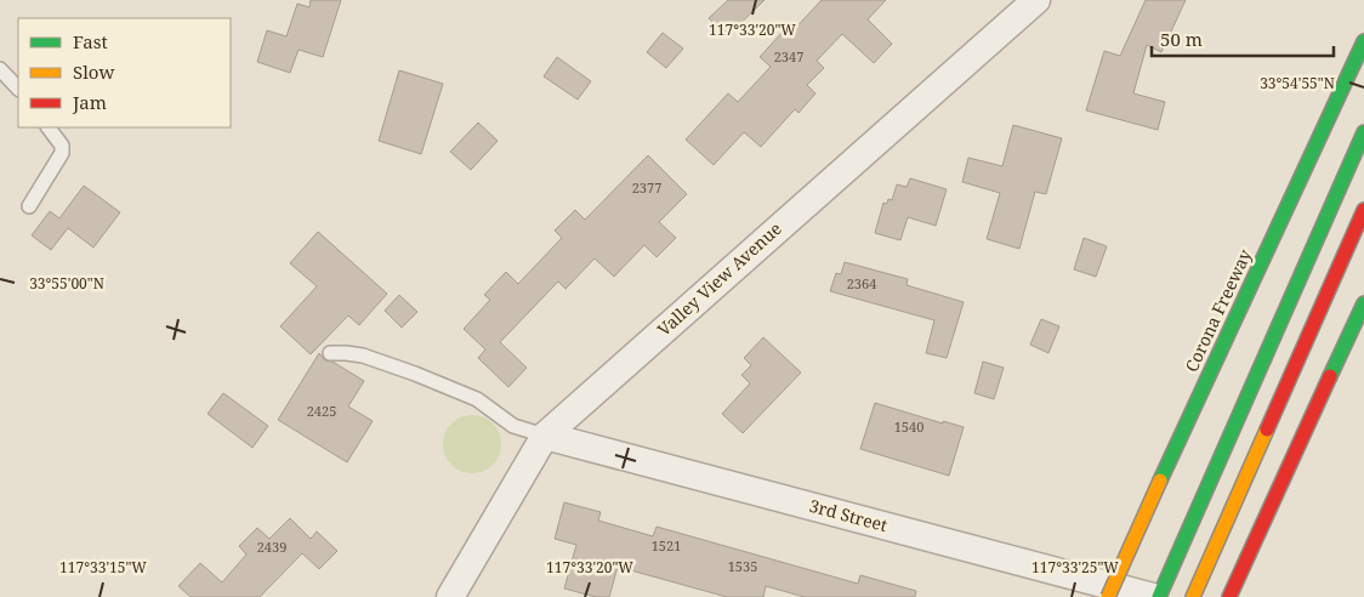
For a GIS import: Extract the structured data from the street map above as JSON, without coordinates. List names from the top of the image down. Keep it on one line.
{"streets":{"highway":["Corona Freeway"],"street":["Valley View Avenue","3rd Street"]},"crossings":[["Valley View Avenue","3rd Street"]],"house_numbers":["2347","2377","2364","2425","1540","1521","2439","1535"],"legend":["Fast","Slow","Jam"],"scale_bar":"50 m","coordinates":["117°33'20\"W","33°54'55\"N","33°55'00\"N","117°33'15\"W","117°33'25\"W"]}
